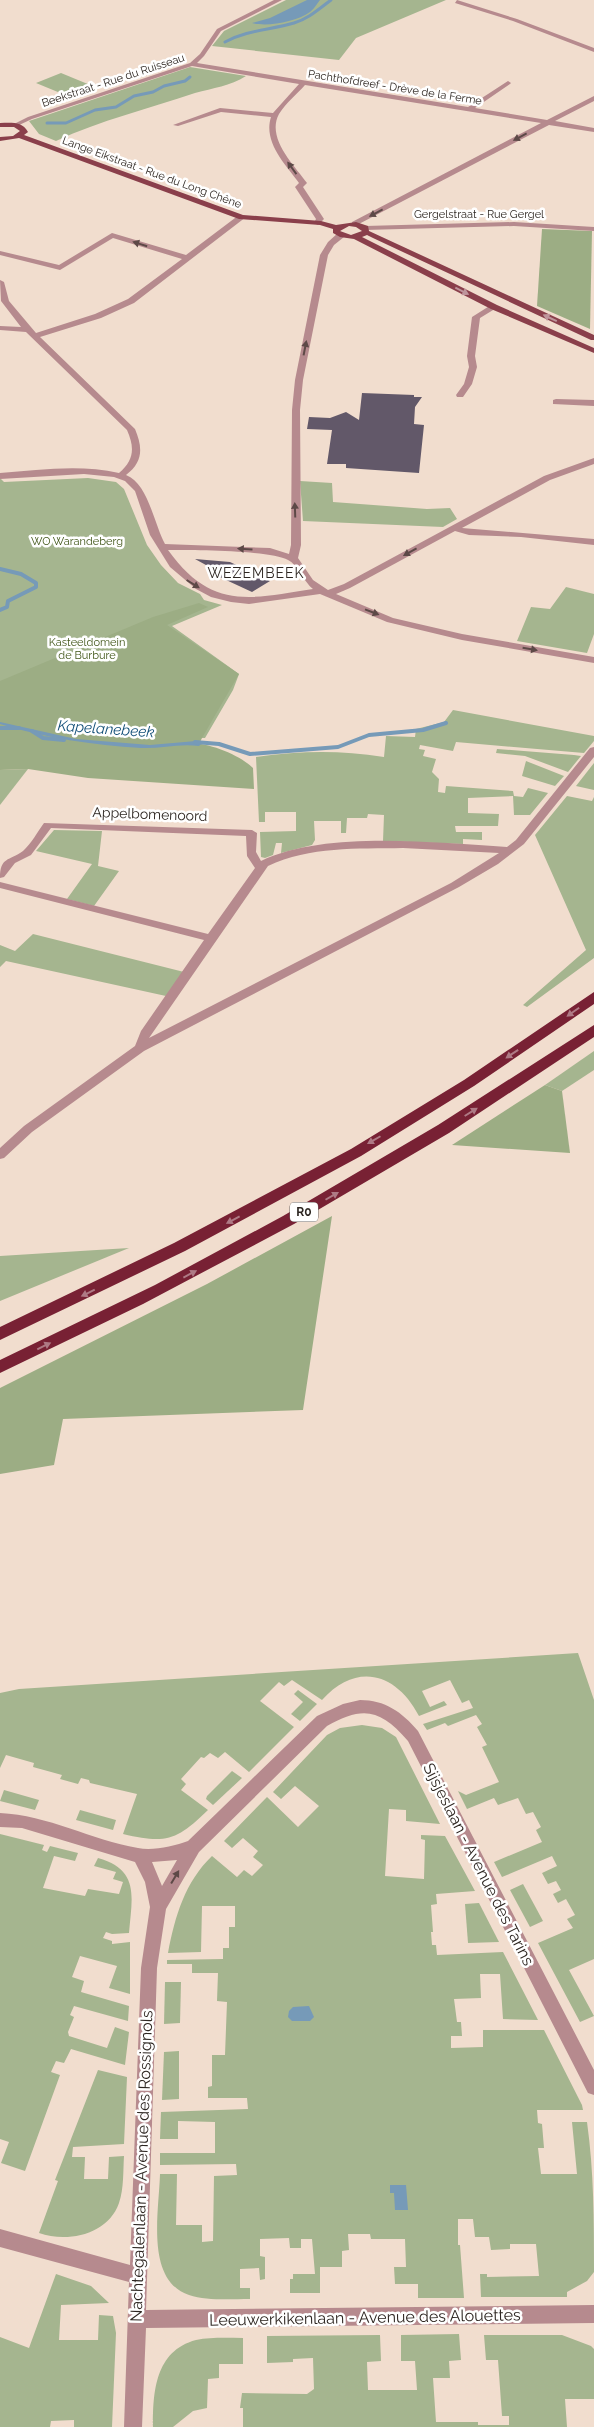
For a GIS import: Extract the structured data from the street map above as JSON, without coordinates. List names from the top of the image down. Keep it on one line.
{"streets":{"highway":["R0"],"main road":["Lange Eikstraat - Rue du Long Chêne"],"street":["Beekstraat - Rue du Ruisseau","Pachthofdreef - Drève de la Ferme","Gergelstraat - Rue Gergel","Appelbomenoord","Sijsjeslaan - Avenue des Tarins","Nachtegalenlaan - Avenue des Rossignols","Leeuwerkikenlaan - Avenue des Alouettes"]},"crossings":[["Beekstraat - Rue du Ruisseau","Pachthofdreef - Drève de la Ferme"],["Sijsjeslaan - Avenue des Tarins","Nachtegalenlaan - Avenue des Rossignols"],["Nachtegalenlaan - Avenue des Rossignols","Leeuwerkikenlaan - Avenue des Alouettes"]],"districts":["WEZEMBEEK"],"water":["Kapelanebeek"],"parks":["WO Warandeberg","Kasteeldomein de Burbure"]}
